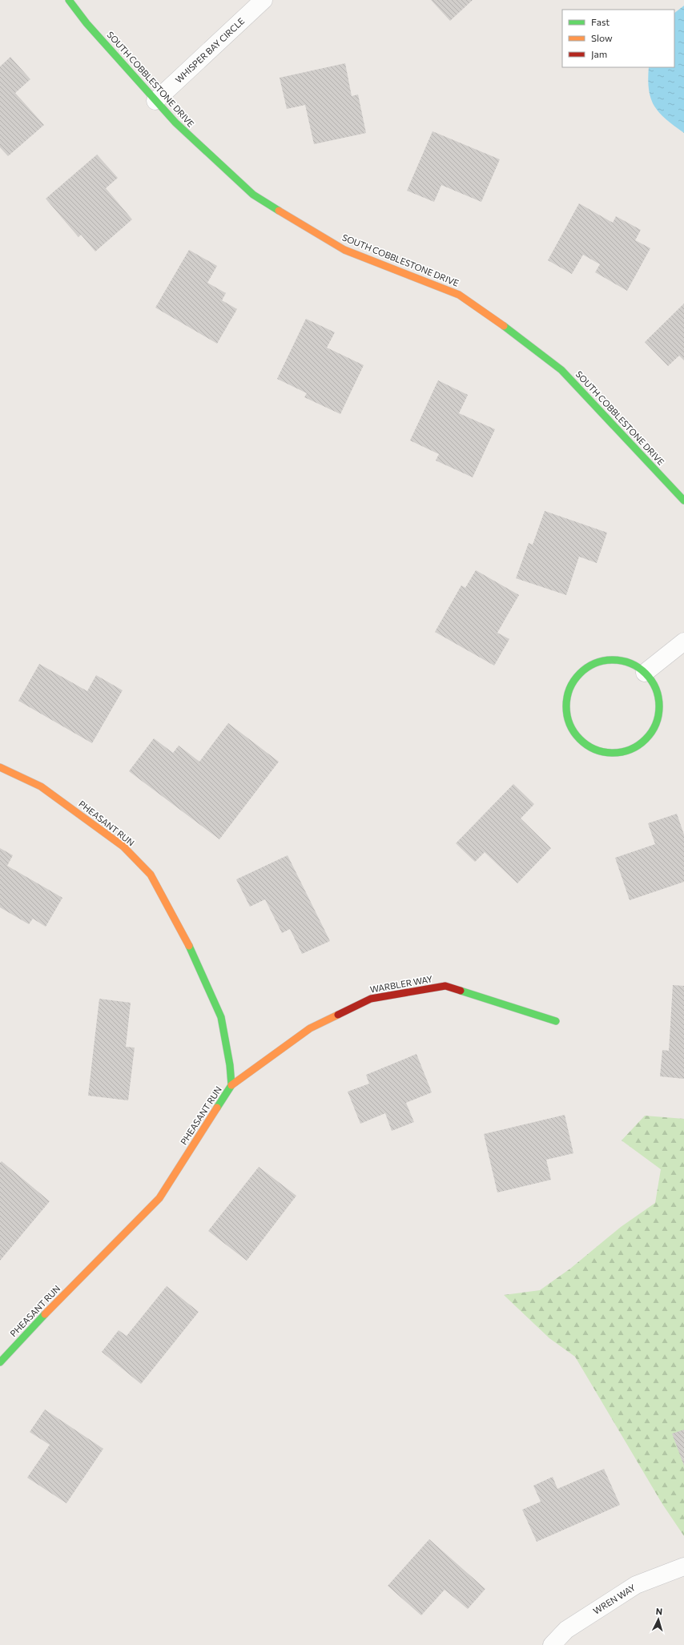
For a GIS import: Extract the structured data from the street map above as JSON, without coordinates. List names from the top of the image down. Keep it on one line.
{"streets":{"street":["WHISPER BAY CIRCLE","SOUTH COBBLESTONE DRIVE","PHEASANT RUN","WARBLER WAY","WREN WAY"]},"crossings":[["WHISPER BAY CIRCLE","SOUTH COBBLESTONE DRIVE"],["PHEASANT RUN","WARBLER WAY"]],"legend":["Fast","Slow","Jam"],"north":"top"}
